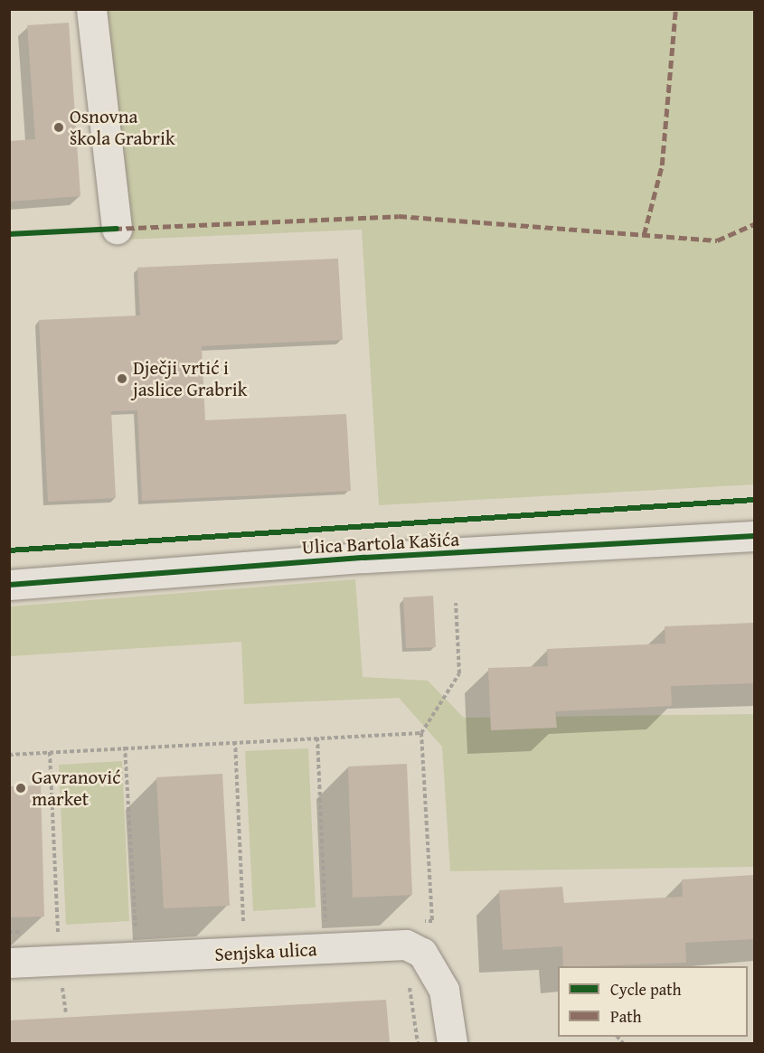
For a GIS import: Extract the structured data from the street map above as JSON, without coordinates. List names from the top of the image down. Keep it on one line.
{"streets":{"street":["Ulica Bartola Kašića","Senjska ulica"]},"places":["Osnovna škola Grabrik","Dječji vrtić i jaslice Grabrik","Gavranović market"],"legend":["Cycle path","Path"]}
